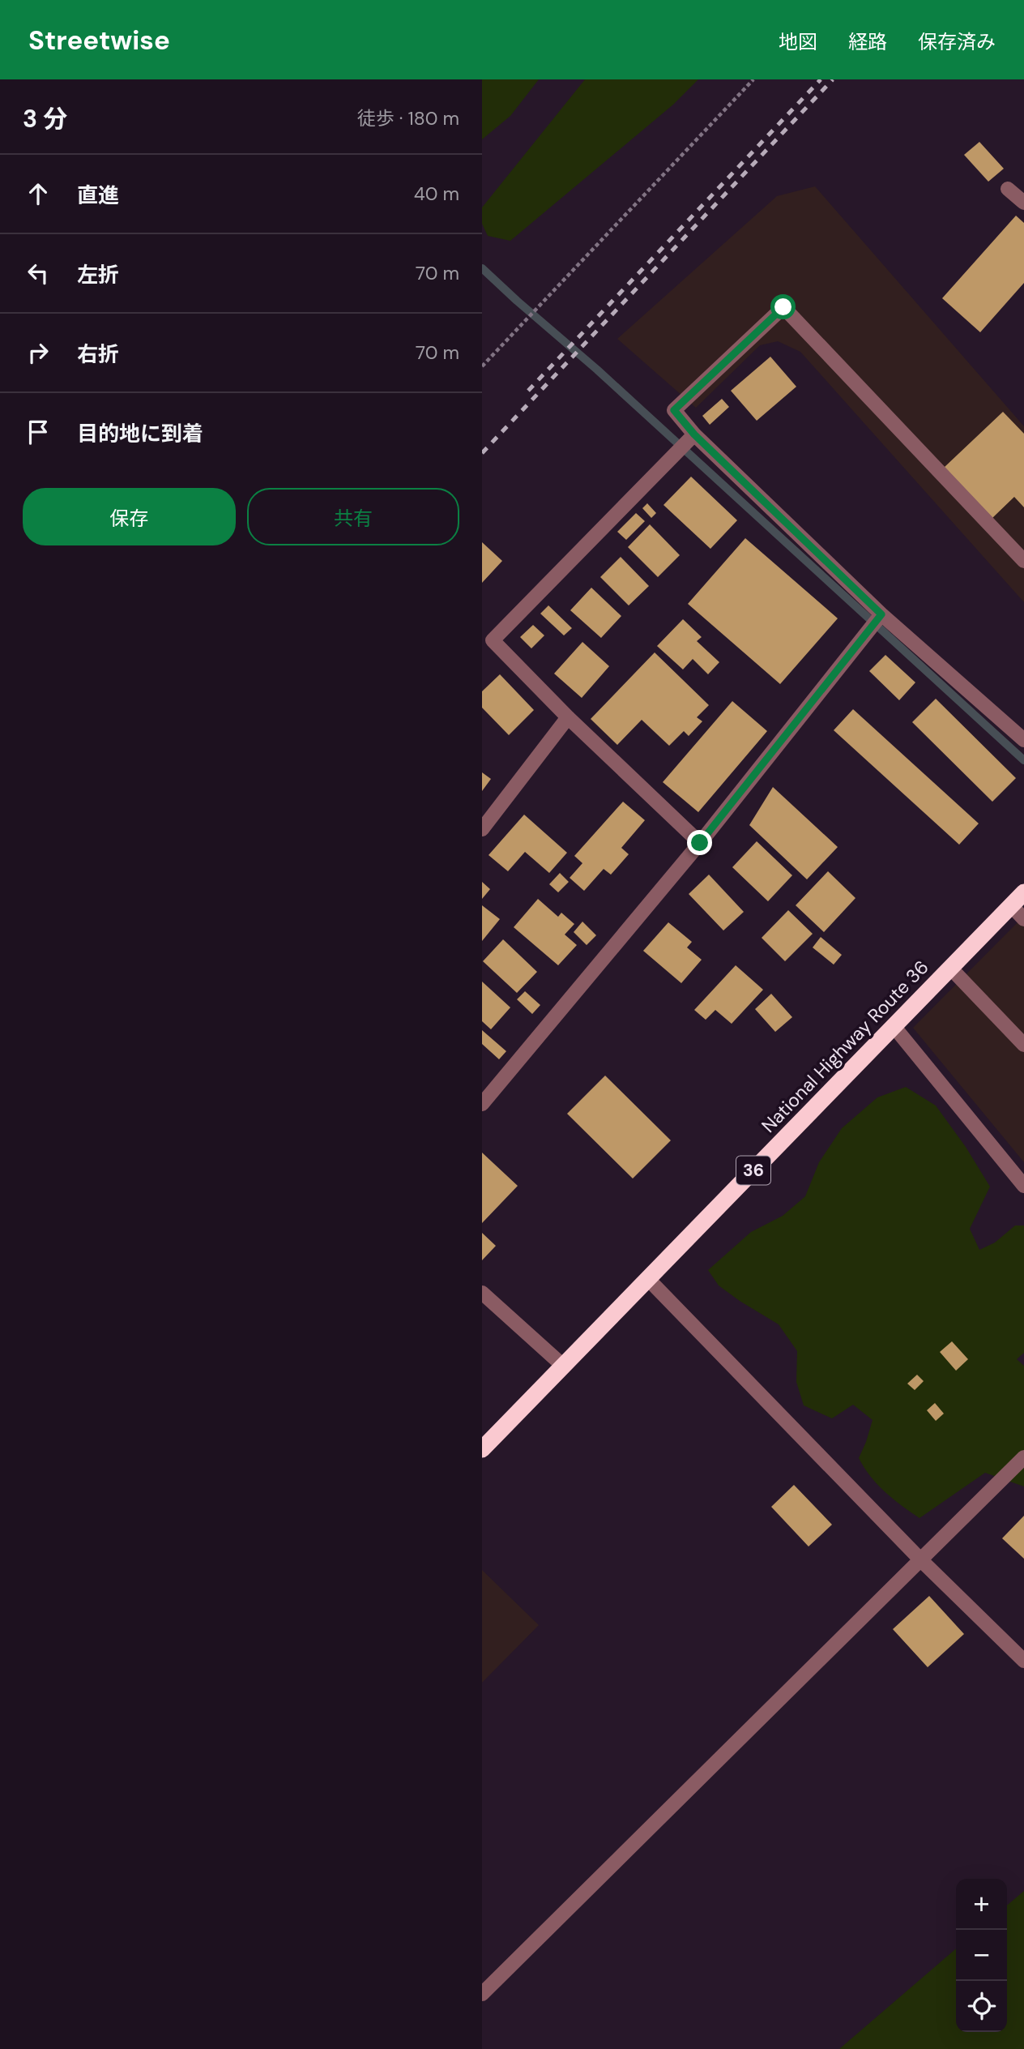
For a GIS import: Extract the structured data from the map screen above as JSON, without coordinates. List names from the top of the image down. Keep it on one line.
{"streets":{"highway":["National Highway Route 36","36"]},"page":{"header":"Streetwise","nav":["地図","経路","保存済み"],"heading":["3 分","徒歩 · 180 m"],"list":[["直進","40 m"],["左折","70 m"],["右折","70 m"],"目的地に到着"],"buttons":["保存","共有"],"map_buttons":["+","−"]}}
